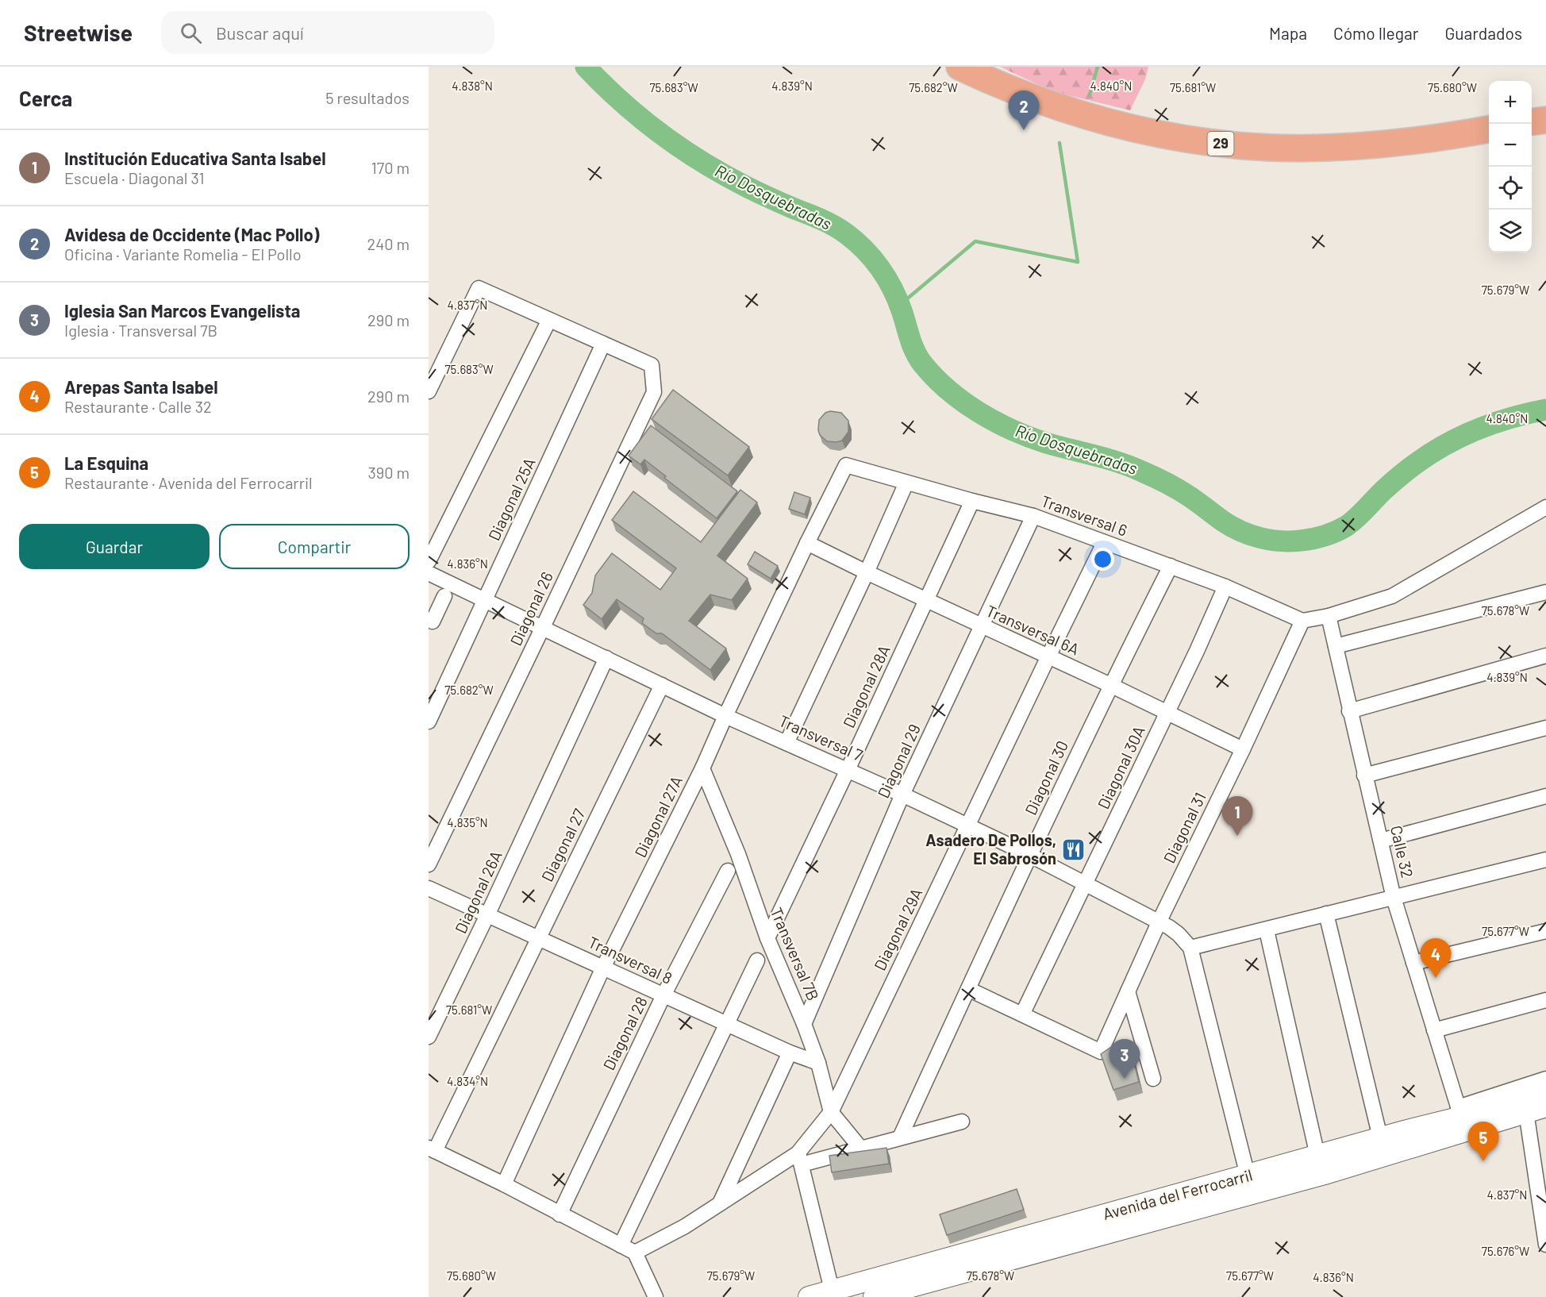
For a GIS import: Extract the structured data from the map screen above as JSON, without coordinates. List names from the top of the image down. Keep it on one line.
{"streets":{"highway":["29"],"main road":["Avenida del Ferrocarril"],"street":["Diagonal 25A","Transversal 6","Diagonal 26","Transversal 6A","Diagonal 28A","Transversal 7","Diagonal 29","Diagonal 30A","Diagonal 30","Diagonal 27A","Diagonal 31","Diagonal 27","Calle 32","Diagonal 26A","Diagonal 29A","Transversal 7B","Transversal 8","Diagonal 28"]},"crossings":[["Diagonal 25A","Diagonal 26"],["Diagonal 25A","Transversal 7"],["Transversal 6","Diagonal 28A"],["Transversal 6","Diagonal 29"],["Transversal 6","Diagonal 30A"],["Transversal 6","Diagonal 30"],["Transversal 6","Diagonal 27A"],["Transversal 6","Diagonal 31"],["Transversal 6","Diagonal 29A"],["Diagonal 26","Transversal 7"],["Transversal 6A","Diagonal 28A"],["Transversal 6A","Diagonal 29"],["Transversal 6A","Diagonal 30A"],["Transversal 6A","Diagonal 30"],["Transversal 6A","Diagonal 27A"],["Transversal 6A","Diagonal 31"],["Transversal 6A","Diagonal 29A"],["Diagonal 28A","Transversal 7"],["Diagonal 28A","Transversal 7B"],["Transversal 7","Diagonal 29"],["Transversal 7","Diagonal 30A"],["Transversal 7","Diagonal 30"],["Transversal 7","Diagonal 27A"],["Transversal 7","Diagonal 31"],["Transversal 7","Diagonal 27"],["Transversal 7","Diagonal 26A"],["Transversal 7","Diagonal 29A"],["Diagonal 29","Transversal 7B"],["Diagonal 30A","Diagonal 31"],["Diagonal 27A","Transversal 7B"],["Diagonal 27A","Transversal 8"],["Diagonal 27","Transversal 8"],["Calle 32","Avenida del Ferrocarril"],["Diagonal 26A","Transversal 8"],["Diagonal 29A","Transversal 7B"],["Transversal 7B","Transversal 8"],["Transversal 8","Diagonal 28"]],"water":["Río Dosquebradas"],"places":{"restaurant":["Asadero De Pollos, El Sabrosón"]},"page":{"header":"Streetwise","search":"Buscar aquí","nav":["Mapa","Cómo llegar","Guardados"],"heading":["Cerca","5 resultados"],"map_buttons":["+","−"],"pins":["2","1","4","3","5"],"list":[{"mark":"1","name":"Institución Educativa Santa Isabel","note":"Escuela · Diagonal 31","value":"170 m"},{"mark":"2","name":"Avidesa de Occidente (Mac Pollo)","note":"Oficina · Variante Romelia - El Pollo","value":"240 m"},{"mark":"3","name":"Iglesia San Marcos Evangelista","note":"Iglesia · Transversal 7B","value":"290 m"},{"mark":"4","name":"Arepas Santa Isabel","note":"Restaurante · Calle 32","value":"290 m"},{"mark":"5","name":"La Esquina","note":"Restaurante · Avenida del Ferrocarril","value":"390 m"}],"buttons":["Guardar","Compartir"]},"coordinates":["4.840°N","4.838°N","4.839°N","75.683°W","75.682°W","75.681°W","75.680°W","75.679°W","4.837°N","4.836°N","75.678°W","4.835°N","75.677°W","4.834°N","75.676°W"]}
